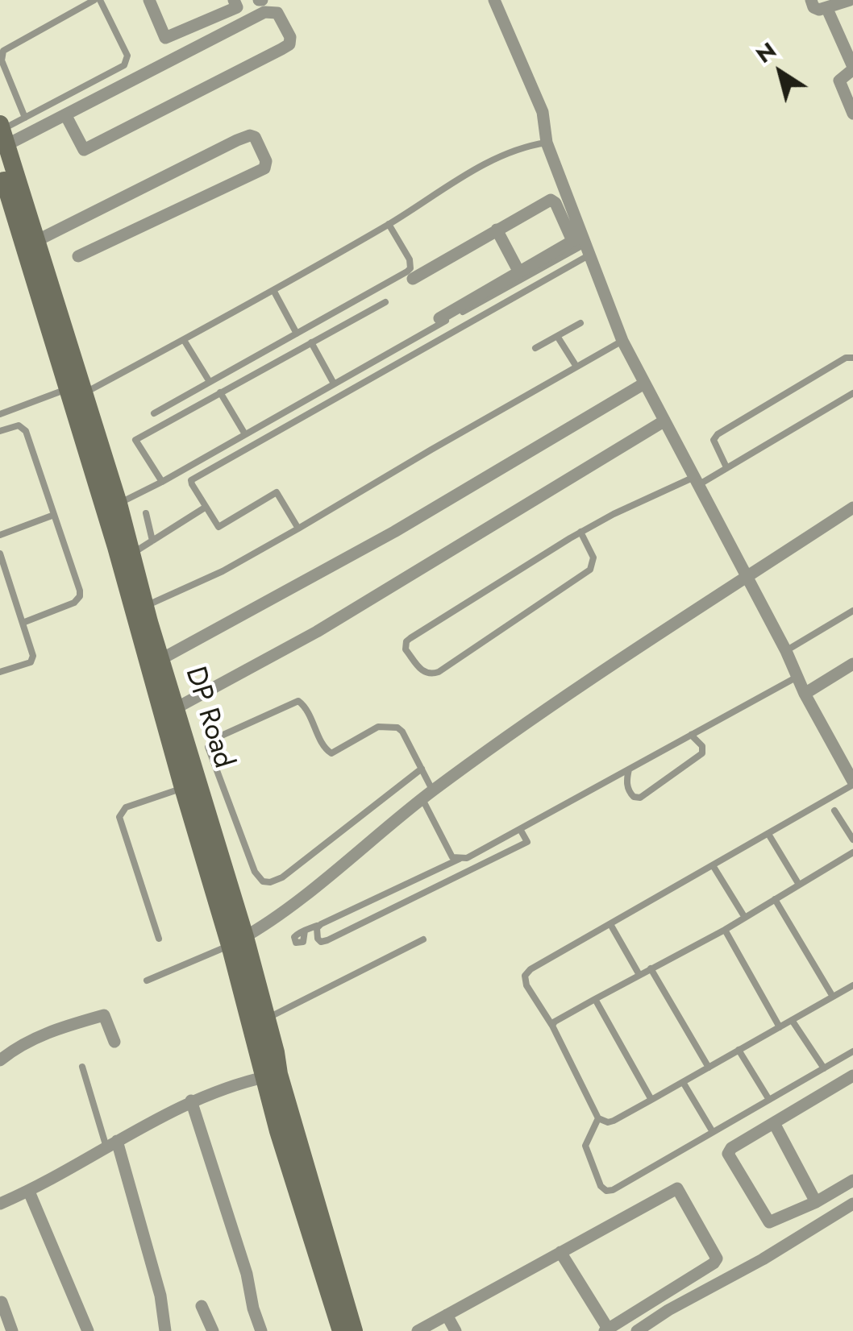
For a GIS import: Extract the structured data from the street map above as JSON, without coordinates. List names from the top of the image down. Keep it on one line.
{"streets":{"street":["DP Road"]},"north":"top left"}
